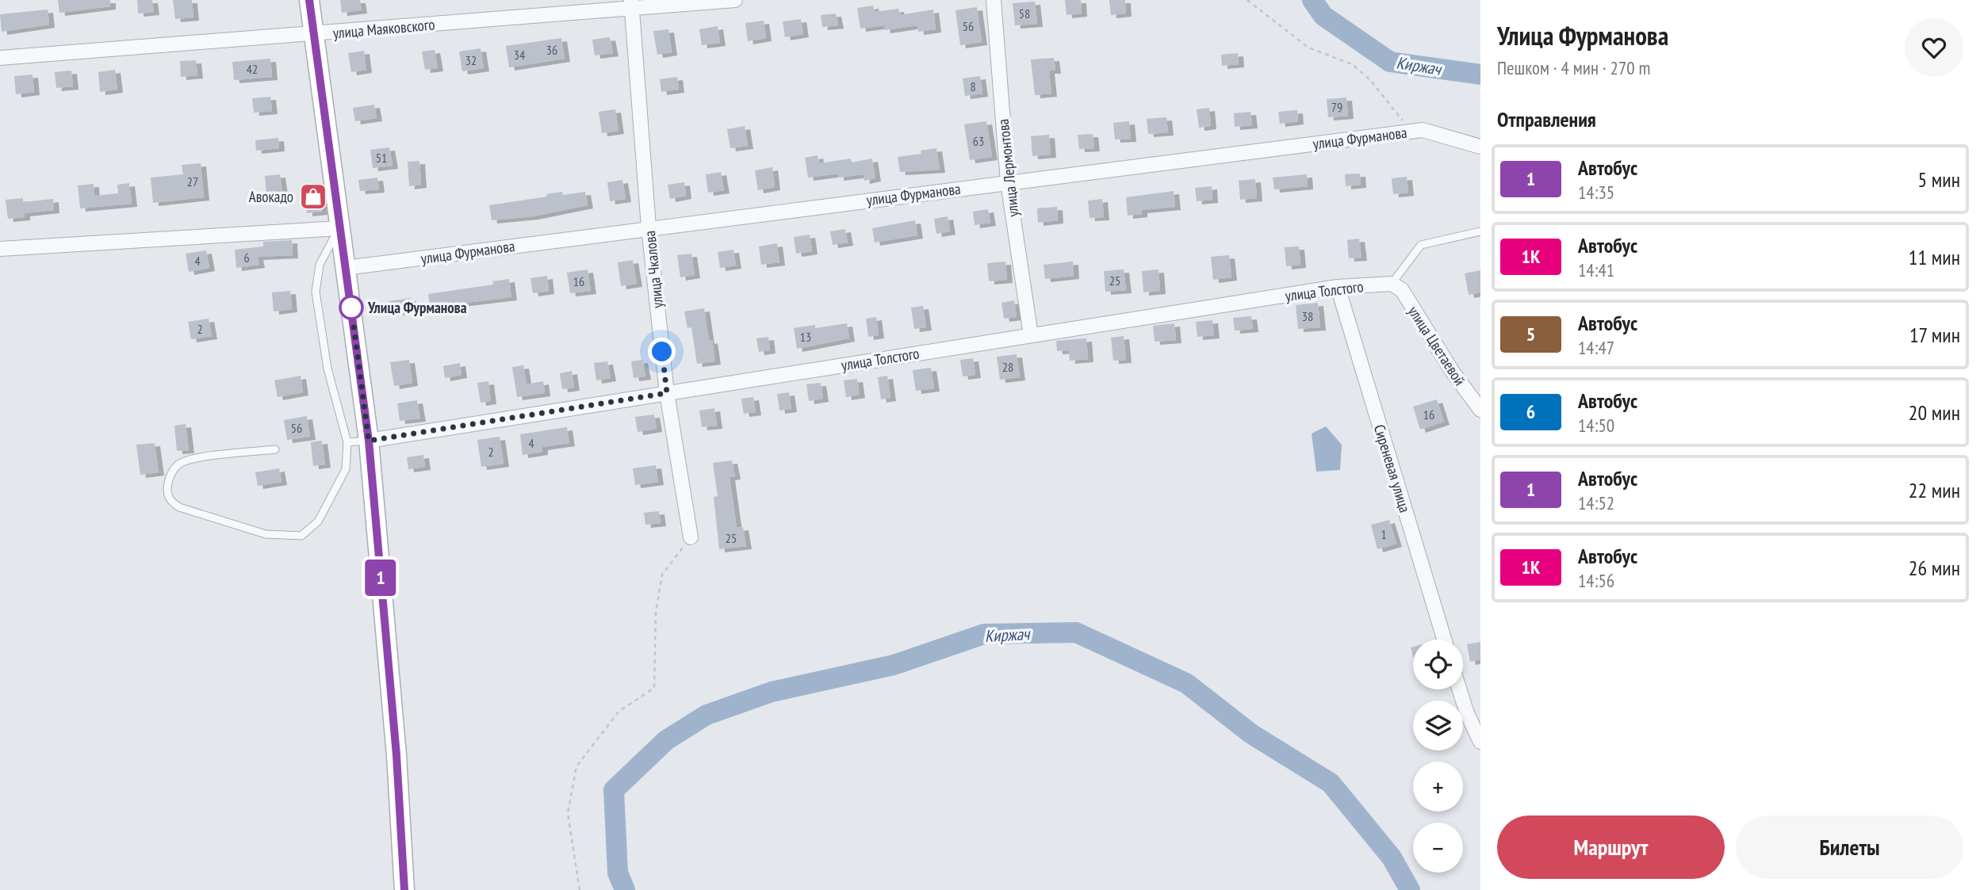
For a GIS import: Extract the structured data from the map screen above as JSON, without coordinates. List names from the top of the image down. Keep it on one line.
{"streets":{"street":["улица Маяковского","улица Фурманова","улица Лермонтова","улица Чкалова","улица Толстого","улица Цветаевой","Сиреневая улица"]},"crossings":[["улица Маяковского","улица Чкалова"],["улица Фурманова","улица Лермонтова"],["улица Фурманова","улица Чкалова"],["улица Лермонтова","улица Толстого"],["улица Чкалова","улица Толстого"],["улица Толстого","улица Цветаевой"],["улица Толстого","Сиреневая улица"]],"water":["Киржач"],"places":{"shop":["Авокадо"],"other":["Улица Фурманова"]},"lines":["bus line 1"],"house_numbers":["58","56","36","34","32","42","8","79","63","51","27","6","4","25","16","38","2","13","28","16","56","4","2","1","25"],"page":{"on_map":"1","heading":[["Улица Фурманова","Пешком · 4 мин · 270 m"],"Отправления"],"list":[{"mark":"1","name":"Автобус","note":"14:35","value":"5 мин"},{"mark":"1К","name":"Автобус","note":"14:41","value":"11 мин"},{"mark":"5","name":"Автобус","note":"14:47","value":"17 мин"},{"mark":"6","name":"Автобус","note":"14:50","value":"20 мин"},{"mark":"1","name":"Автобус","note":"14:52","value":"22 мин"},{"mark":"1К","name":"Автобус","note":"14:56","value":"26 мин"}],"map_buttons":["+","−"],"buttons":["Маршрут","Билеты"]}}
